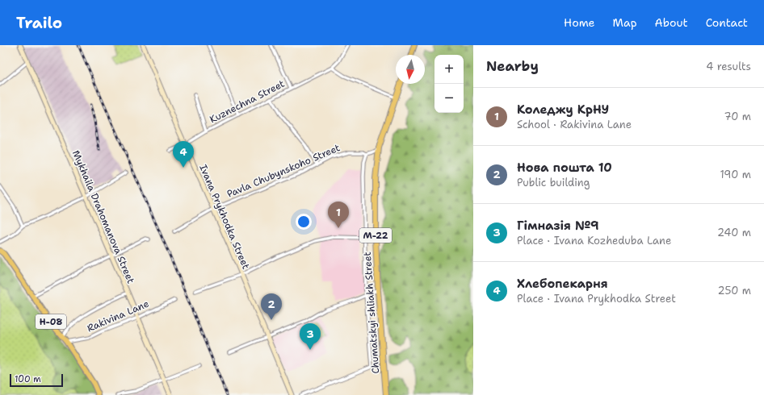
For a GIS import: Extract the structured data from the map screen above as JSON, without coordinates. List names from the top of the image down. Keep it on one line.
{"streets":{"highway":["М-22","Chumatskyi shliakh Street"],"main road":["Mykhaila Drahomanova Street","Ivana Prykhodka Street","Н-08"],"street":["Kuznechna Street","Pavla Chubynskoho Street","Rakivina Lane"]},"crossings":[["Kuznechna Street","Ivana Prykhodka Street"],["Pavla Chubynskoho Street","Ivana Prykhodka Street"],["Mykhaila Drahomanova Street","Rakivina Lane"],["Rakivina Lane","Н-08"]],"scale_bar":"100 m","north":"bottom","page":{"header":"Trailo","nav":["Home","Map","About","Contact"],"heading":["Nearby","4 results"],"map_buttons":["+","−"],"list":[{"mark":"1","name":"Коледжу КрНУ","note":"School · Rakivina Lane","value":"70 m"},{"mark":"2","name":"Нова пошта 10","note":"Public building","value":"190 m"},{"mark":"3","name":"Гімназія №9","note":"Place · Ivana Kozheduba Lane","value":"240 m"},{"mark":"4","name":"Хлебопекарня","note":"Place · Ivana Prykhodka Street","value":"250 m"}],"pins":["4","1","2","3"],"scale":"100 m"}}
